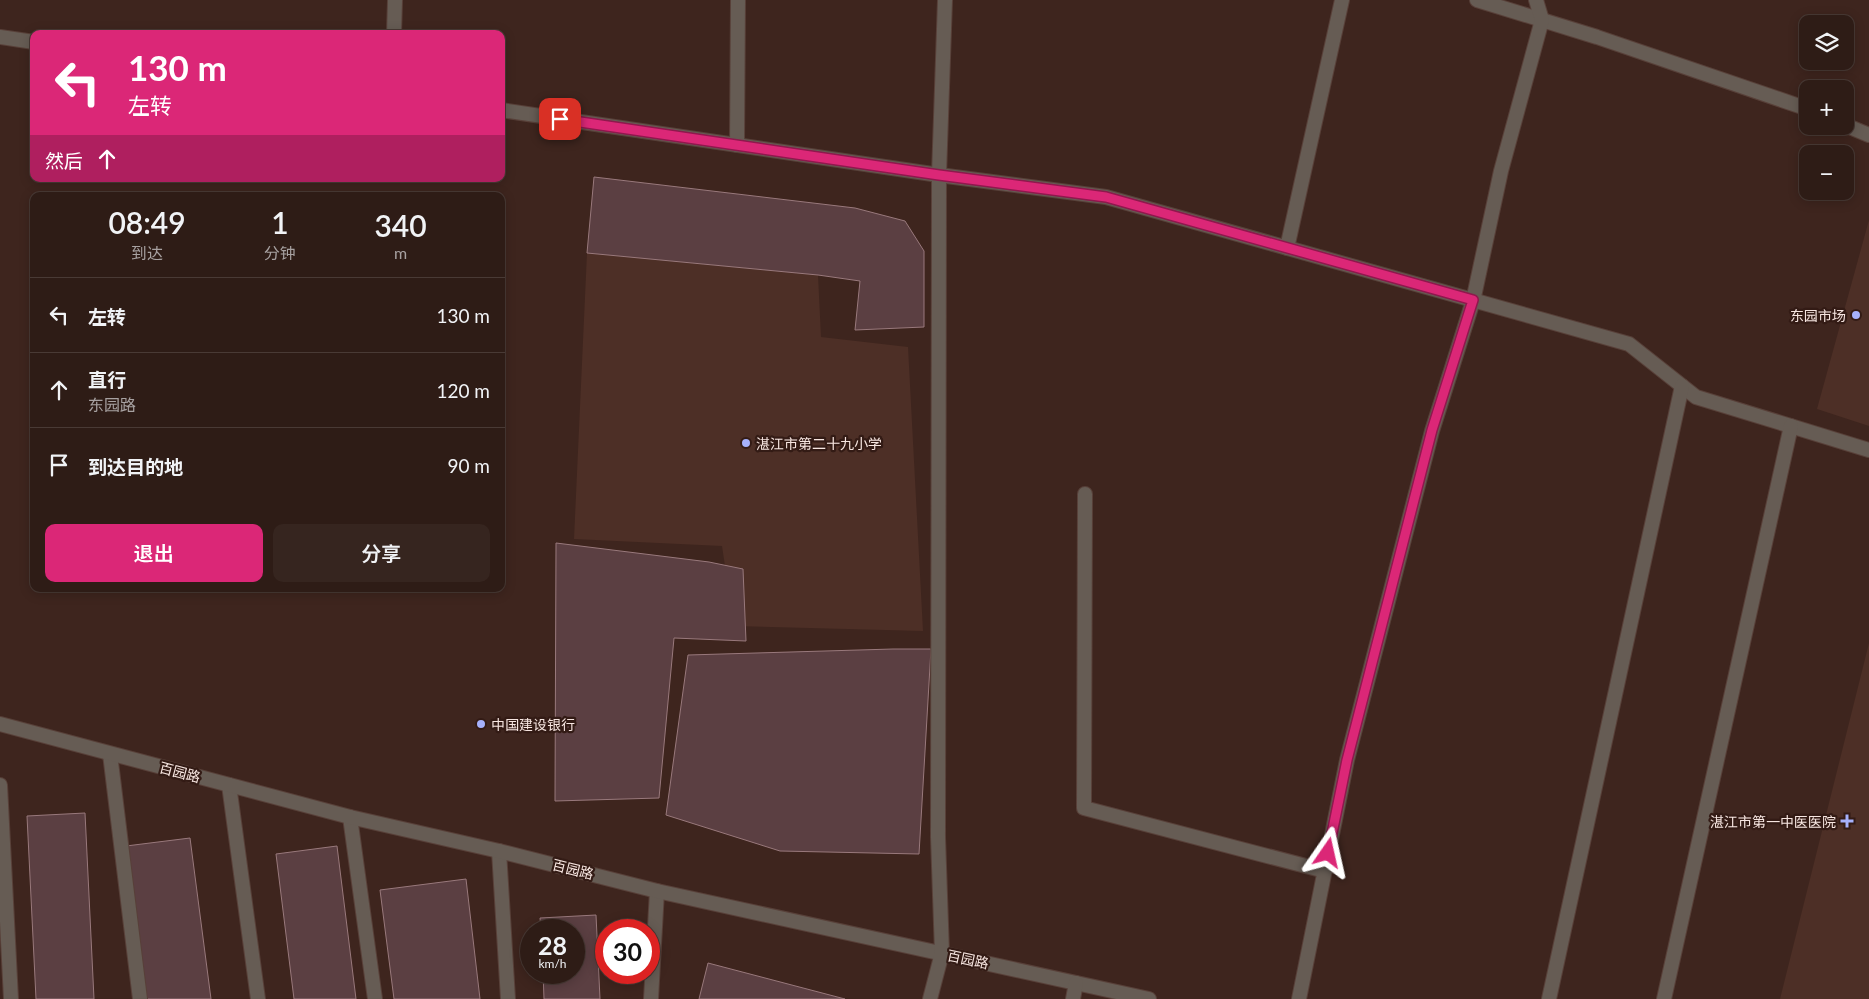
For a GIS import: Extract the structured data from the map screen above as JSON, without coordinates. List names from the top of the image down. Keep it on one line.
{"streets":{"street":["百园路"]},"places":{"other":["东园市场","湛江市第二十九小学","中国建设银行"],"health":["湛江市第一中医医院"]},"page":{"map_buttons":["+","−"],"turn":["130 m","左转"],"then":"然后","eta":["08:49","到达","1","分钟","340","m"],"list":[{"name":"左转","value":"130 m"},{"name":"直行","note":"东园路","value":"120 m"},{"name":"到达目的地","value":"90 m"}],"buttons":["退出","分享"],"speed":"28 km/h","limit":"30"}}
